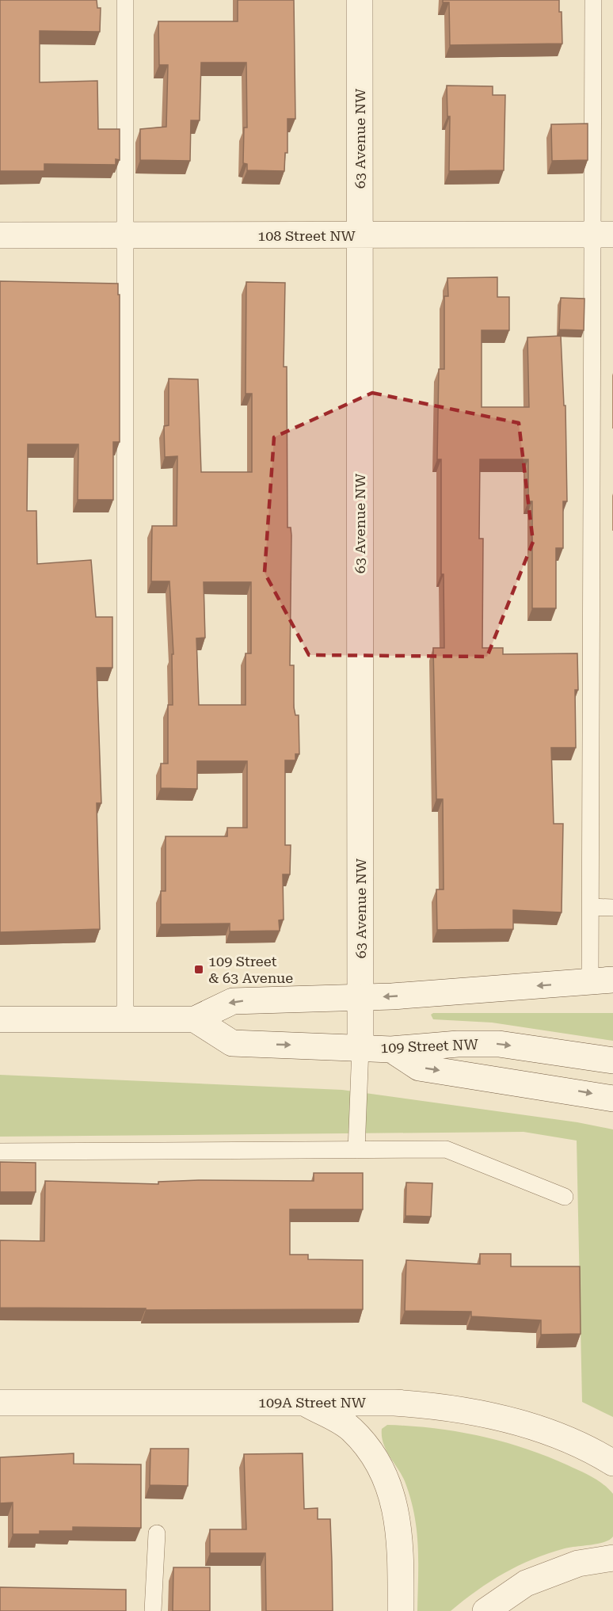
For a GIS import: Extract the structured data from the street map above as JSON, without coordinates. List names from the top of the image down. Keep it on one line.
{"streets":{"street":["63 Avenue NW","108 Street NW","109 Street NW","109A Street NW"]},"crossings":[["63 Avenue NW","108 Street NW"],["63 Avenue NW","109 Street NW"]],"places":{"transit":["109 Street & 63 Avenue"]}}
